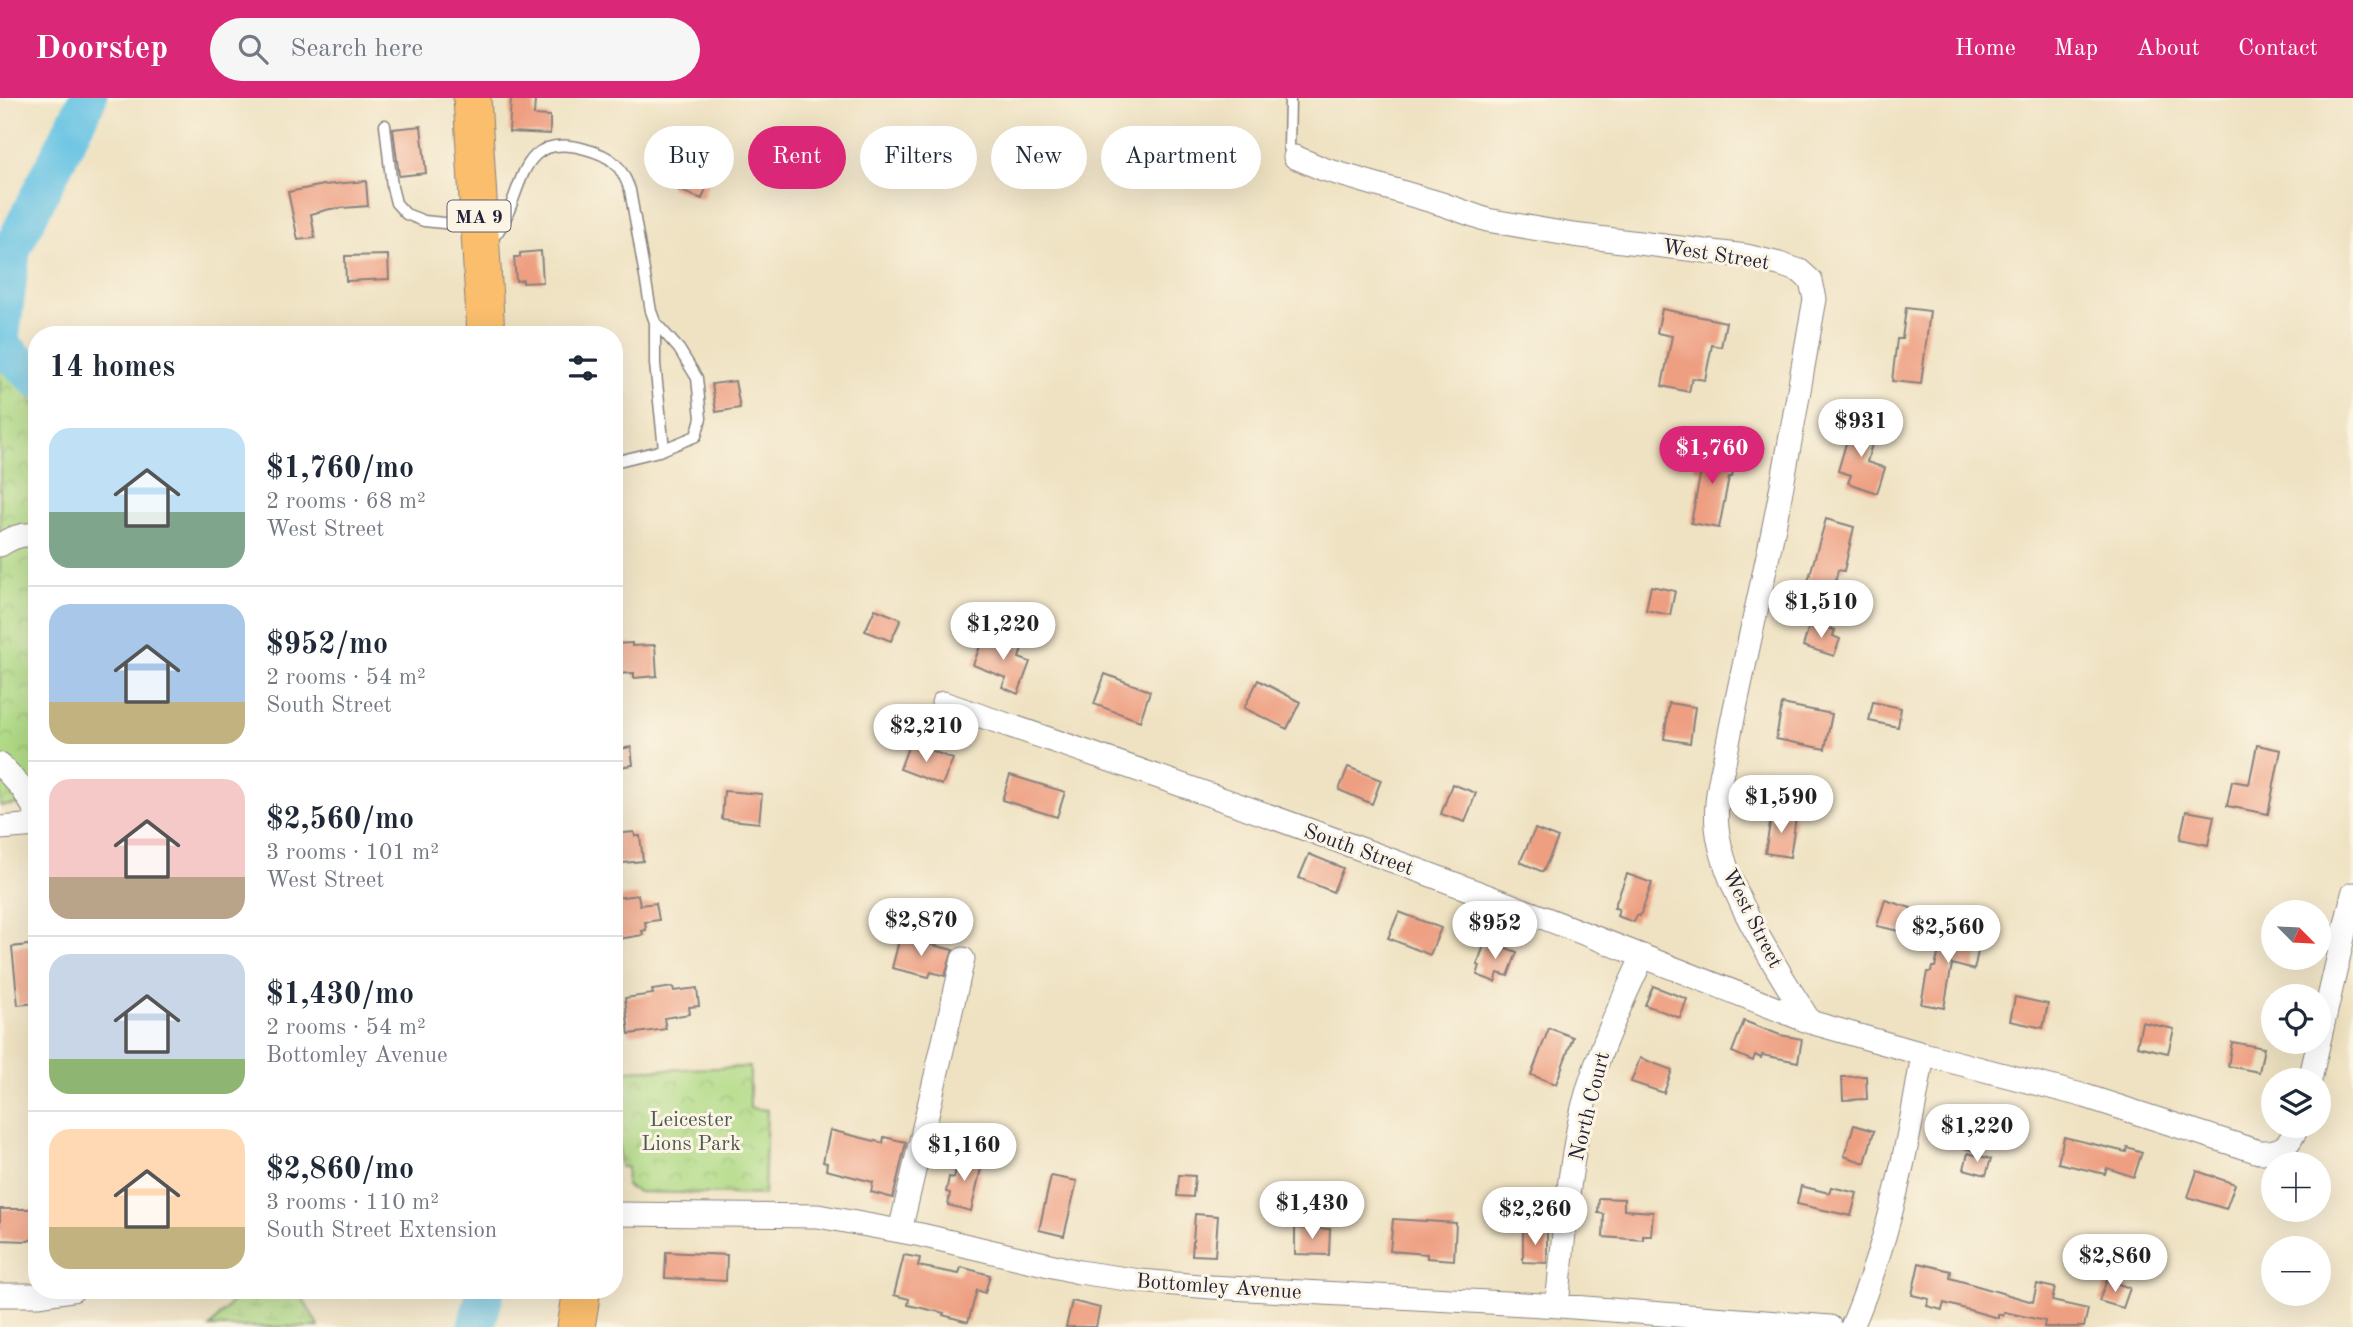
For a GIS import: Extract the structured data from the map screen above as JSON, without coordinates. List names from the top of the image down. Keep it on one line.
{"streets":{"highway":["MA 9"],"street":["West Street","South Street","North Court","Bottomley Avenue"]},"crossings":[["West Street","South Street"],["South Street","North Court"],["North Court","Bottomley Avenue"]],"parks":["Leicester Lions Park"],"north":"bottom right","page":{"header":"Doorstep","search":"Search here","nav":["Home","Map","About","Contact"],"chip":["Buy","Rent","Filters","New","Apartment"],"heading":"14 homes","price":["$931","$1,760","$1,510","$1,220","$2,210","$1,590","$2,870","$952","$2,560","$1,220","$1,160","$1,430","$2,260","$2,860"],"list":[{"name":"$1,760/mo","note":"2 rooms · 68 m² · West Street"},{"name":"$952/mo","note":"2 rooms · 54 m² · South Street"},{"name":"$2,560/mo","note":"3 rooms · 101 m² · West Street"},{"name":"$1,430/mo","note":"2 rooms · 54 m² · Bottomley Avenue"},{"name":"$2,860/mo","note":"3 rooms · 110 m² · South Street Extension"}],"map_buttons":["+","−"]}}
